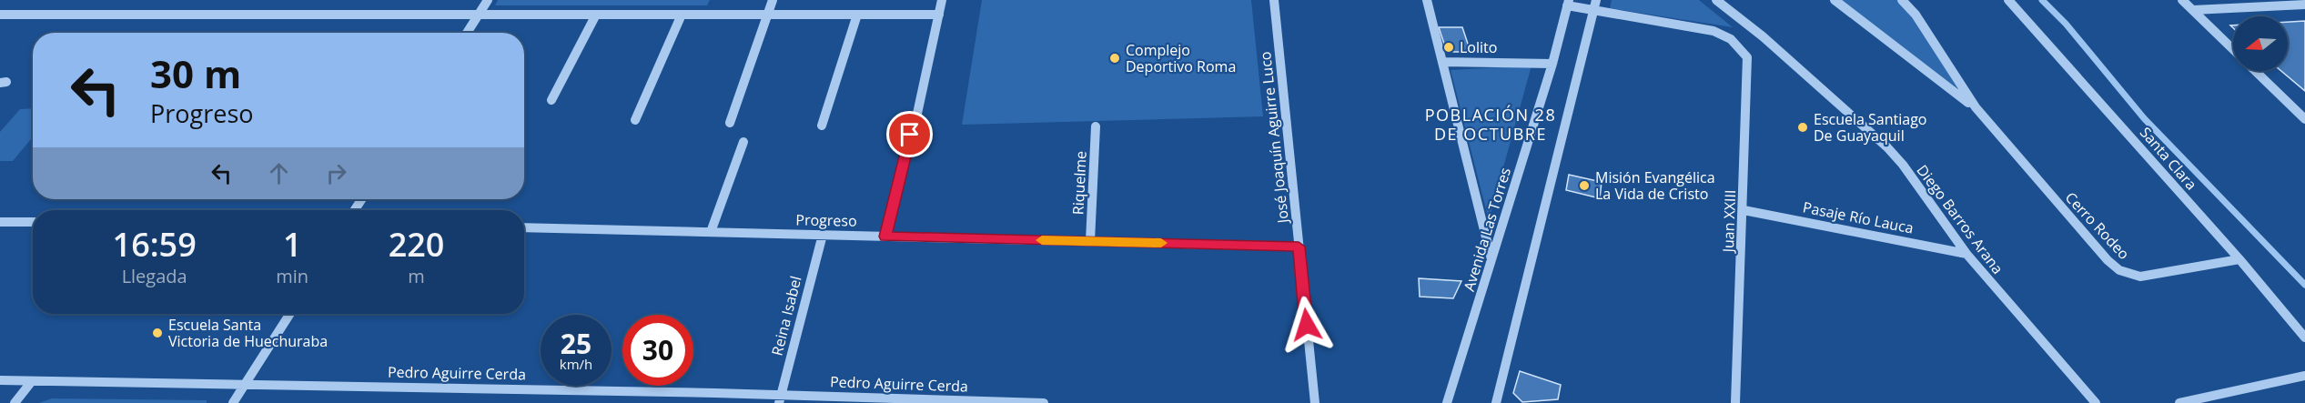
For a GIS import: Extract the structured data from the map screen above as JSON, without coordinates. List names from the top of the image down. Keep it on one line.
{"streets":{"street":["José Joaquín Aguirre Luco","Santa Clara","Riquelme","Pasaje Río Lauca","Diego Barros Arana","Progreso","Juan XXIII","Cerro Rodeo","Avenida Las Torres","Reina Isabel","Pedro Aguirre Cerda"]},"crossings":[["José Joaquín Aguirre Luco","Progreso"],["Santa Clara","Cerro Rodeo"],["Riquelme","Progreso"],["Pasaje Río Lauca","Diego Barros Arana"],["Pasaje Río Lauca","Juan XXIII"],["Progreso","Reina Isabel"],["Reina Isabel","Pedro Aguirre Cerda"]],"districts":["POBLACIÓN 28 DE OCTUBRE"],"places":["Lolito","Complejo Deportivo Roma","Escuela Santiago De Guayaquil","Misión Evangélica La Vida de Cristo","Escuela Santa Victoria de Huechuraba"],"north":"left","page":{"turn":["30 m","Progreso"],"eta":["16:59","Llegada","1","min","220","m"],"speed":"25 km/h","limit":"30"}}
